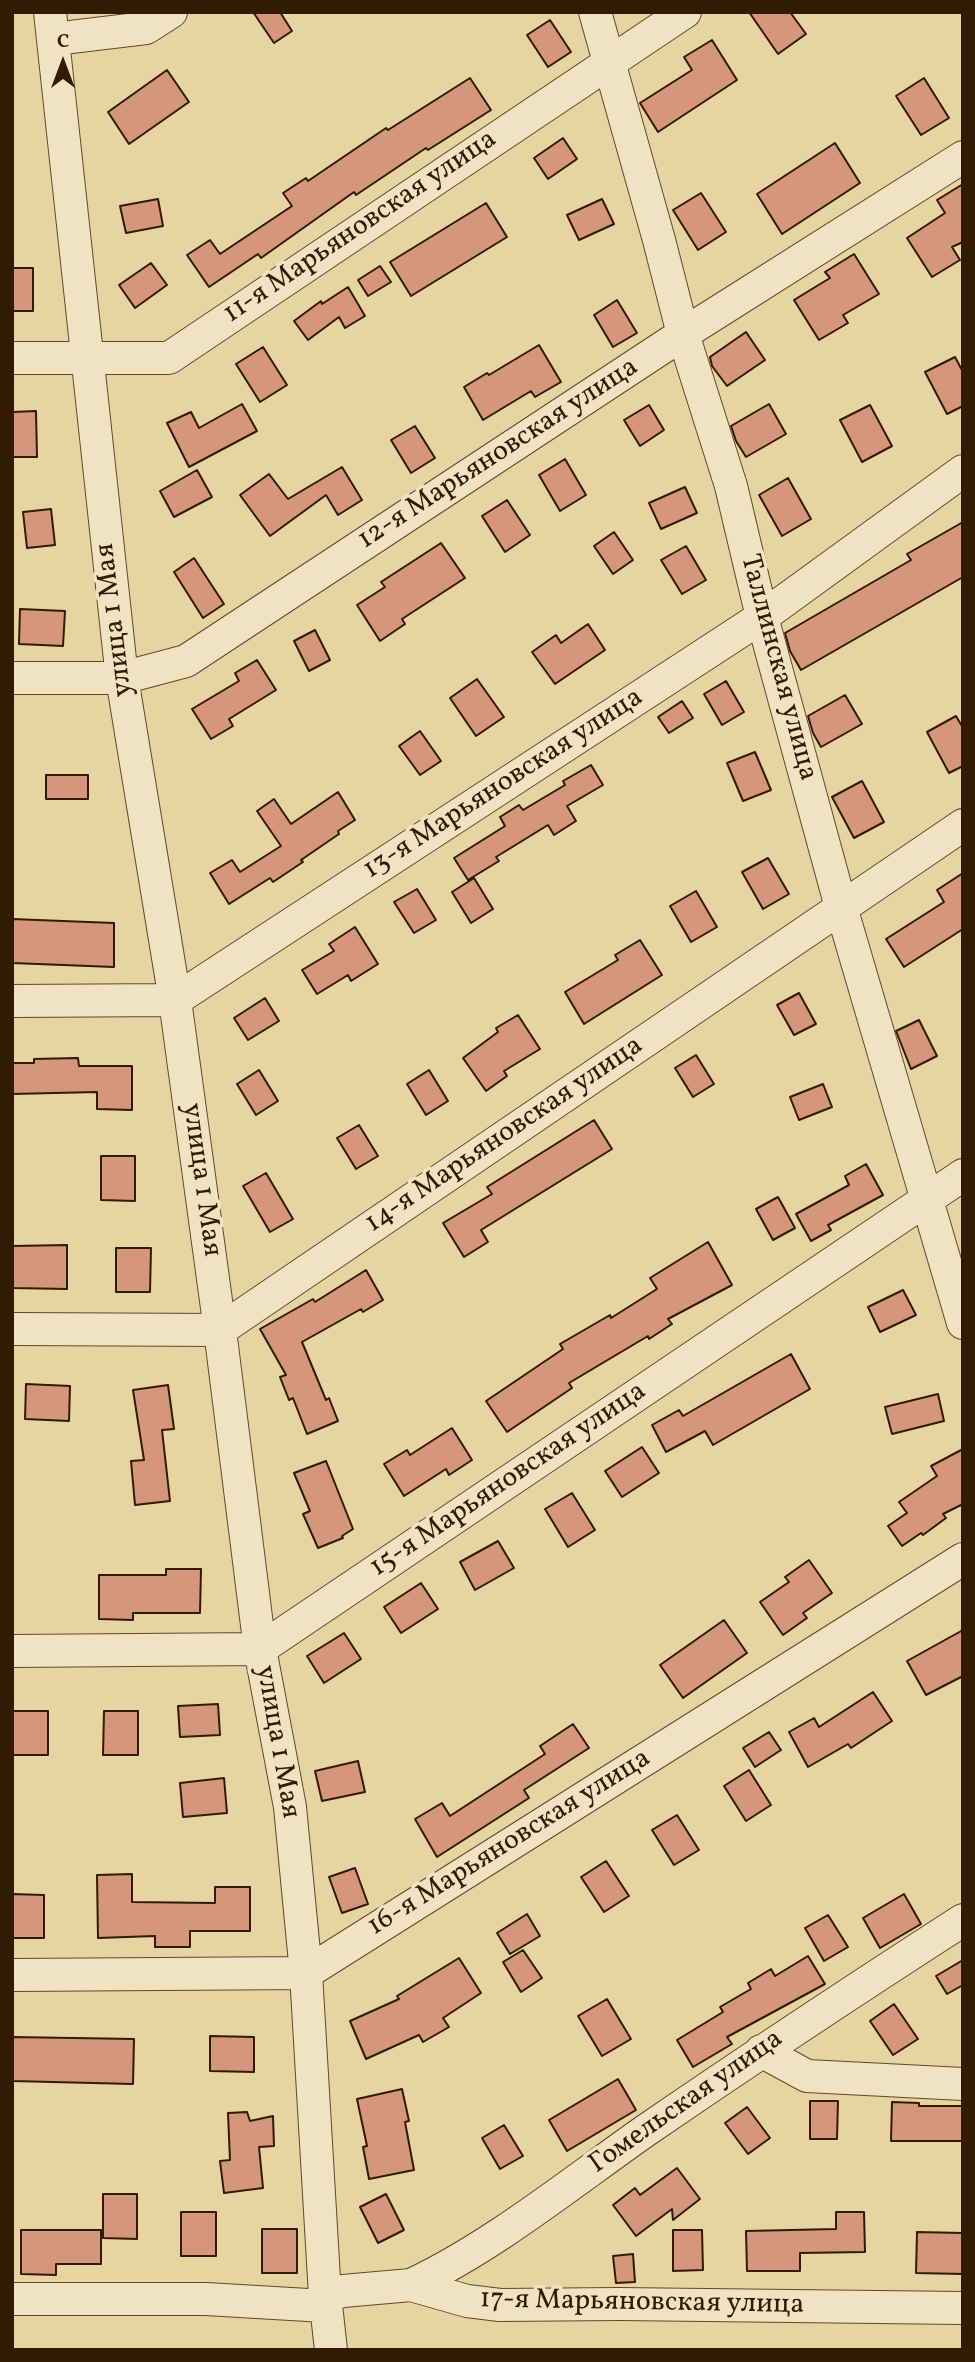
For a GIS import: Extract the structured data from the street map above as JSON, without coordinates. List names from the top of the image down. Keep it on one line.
{"streets":{"street":["11-я Марьяновская улица","12-я Марьяновская улица","улица 1 Мая","Таллинская улица","13-я Марьяновская улица","14-я Марьяновская улица","15-я Марьяновская улица","16-я Марьяновская улица","Гомельская улица","17-я Марьяновская улица"]},"crossings":[["11-я Марьяновская улица","улица 1 Мая"],["11-я Марьяновская улица","Таллинская улица"],["12-я Марьяновская улица","улица 1 Мая"],["12-я Марьяновская улица","Таллинская улица"],["улица 1 Мая","13-я Марьяновская улица"],["улица 1 Мая","14-я Марьяновская улица"],["улица 1 Мая","15-я Марьяновская улица"],["улица 1 Мая","16-я Марьяновская улица"],["улица 1 Мая","17-я Марьяновская улица"],["Таллинская улица","13-я Марьяновская улица"],["Таллинская улица","14-я Марьяновская улица"],["Таллинская улица","15-я Марьяновская улица"],["Гомельская улица","17-я Марьяновская улица"]],"north":"top"}
